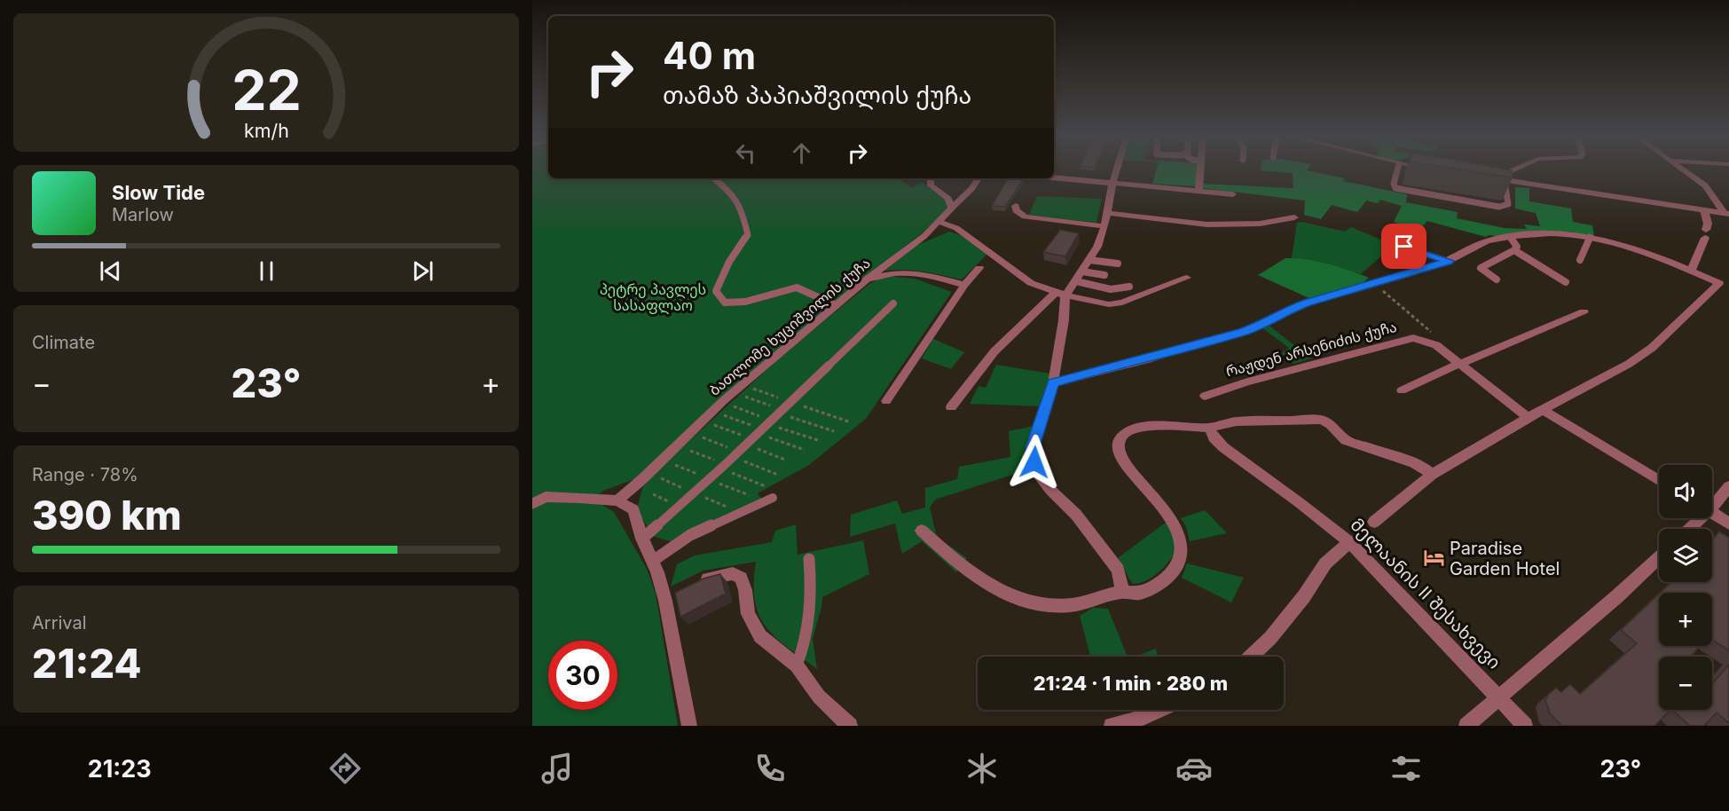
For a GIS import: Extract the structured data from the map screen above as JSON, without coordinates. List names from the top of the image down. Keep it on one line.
{"streets":{"street":["ბათლომე ხუციშვილის ქუჩა","რაჟდენ არსენიძის ქუჩა","მელაანის II შესახვევი"]},"parks":["პეტრე პავლეს სასაფლაო"],"places":{"hotel":["Paradise Garden Hotel"]},"page":{"turn":["40 m","თამაზ პაპიაშვილის ქუჩა"],"song":["Slow Tide","Marlow"],"tile":["Climate",["Range · 78%","390 km"],["Arrival","21:24"]],"heat":["−","23°","+"],"map_buttons":["+","−"],"limit":"30","trip":"21:24 · 1 min · 280 m","tabs":["21:23","23°"],"gauge":["22","km/h"]}}
